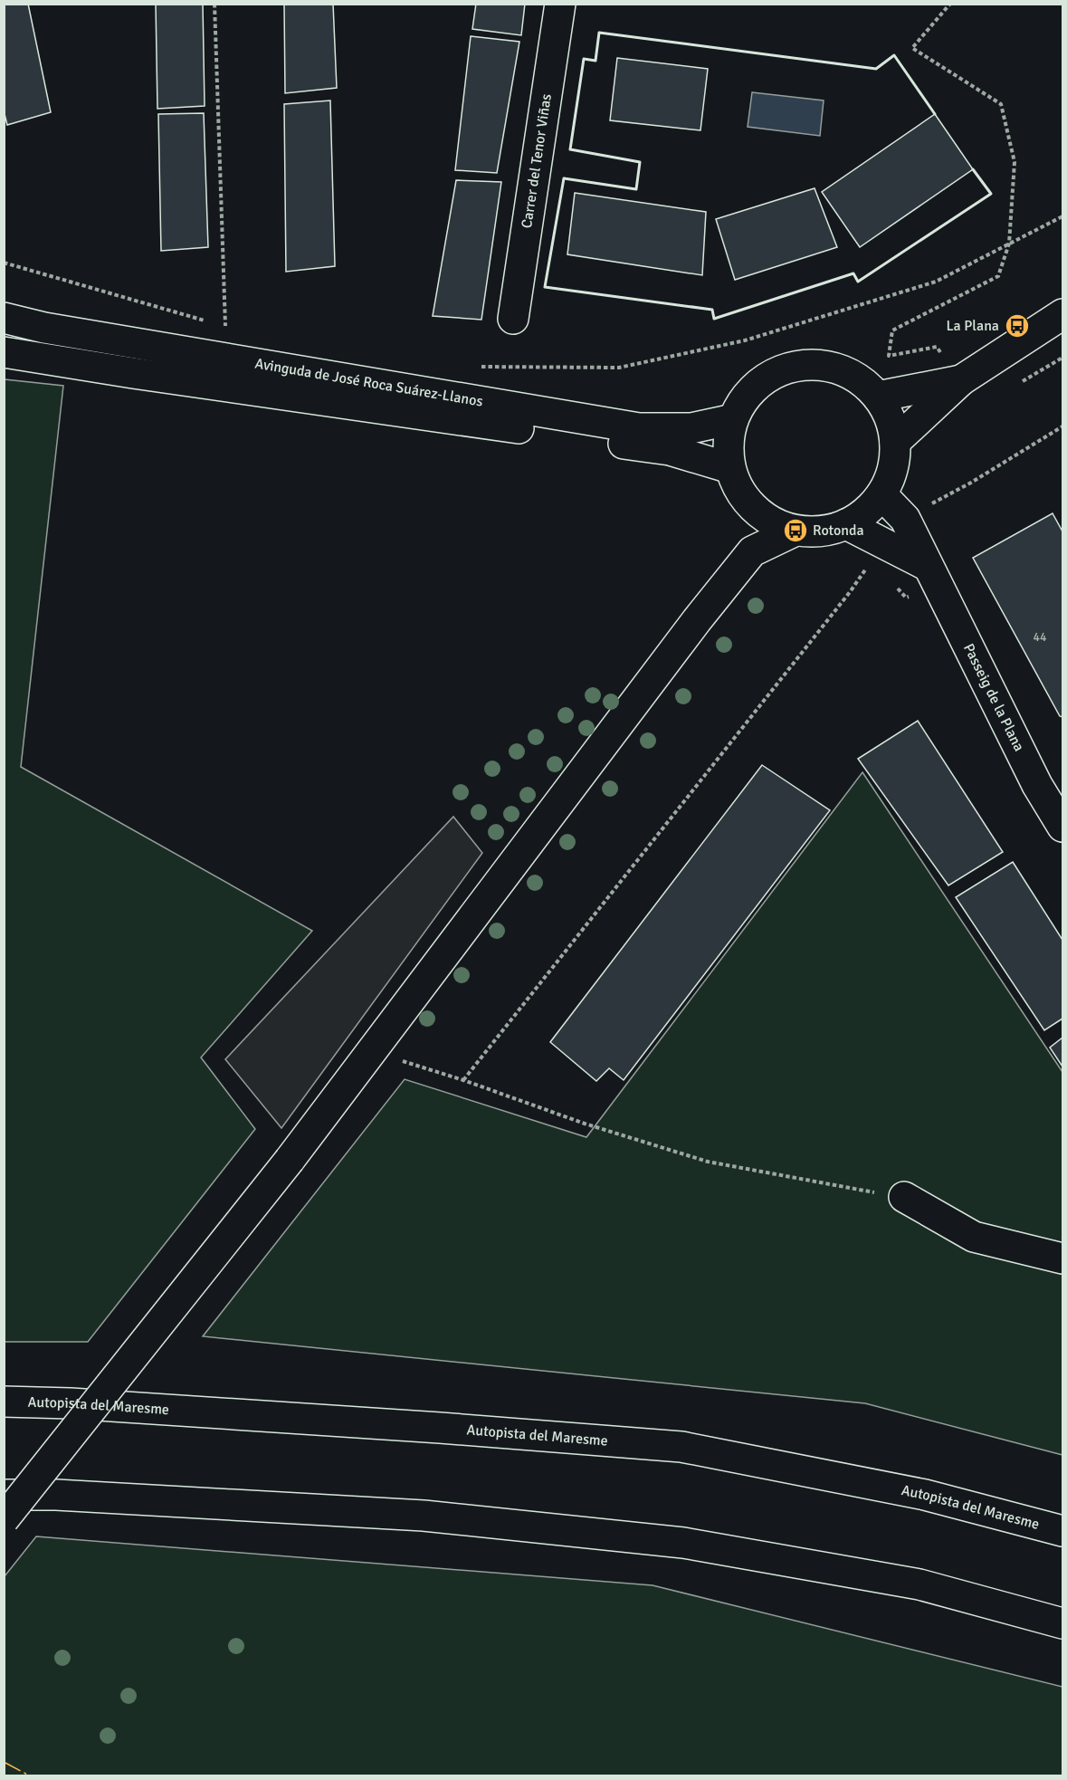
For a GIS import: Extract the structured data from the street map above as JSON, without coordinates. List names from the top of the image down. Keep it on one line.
{"streets":{"main road":["Carrer del Tenor Viñas","Avinguda de José Roca Suárez-Llanos","Passeig de la Plana","Autopista del Maresme"]},"places":{"bus stop":["La Plana","Rotonda"]},"house_numbers":["44"]}
